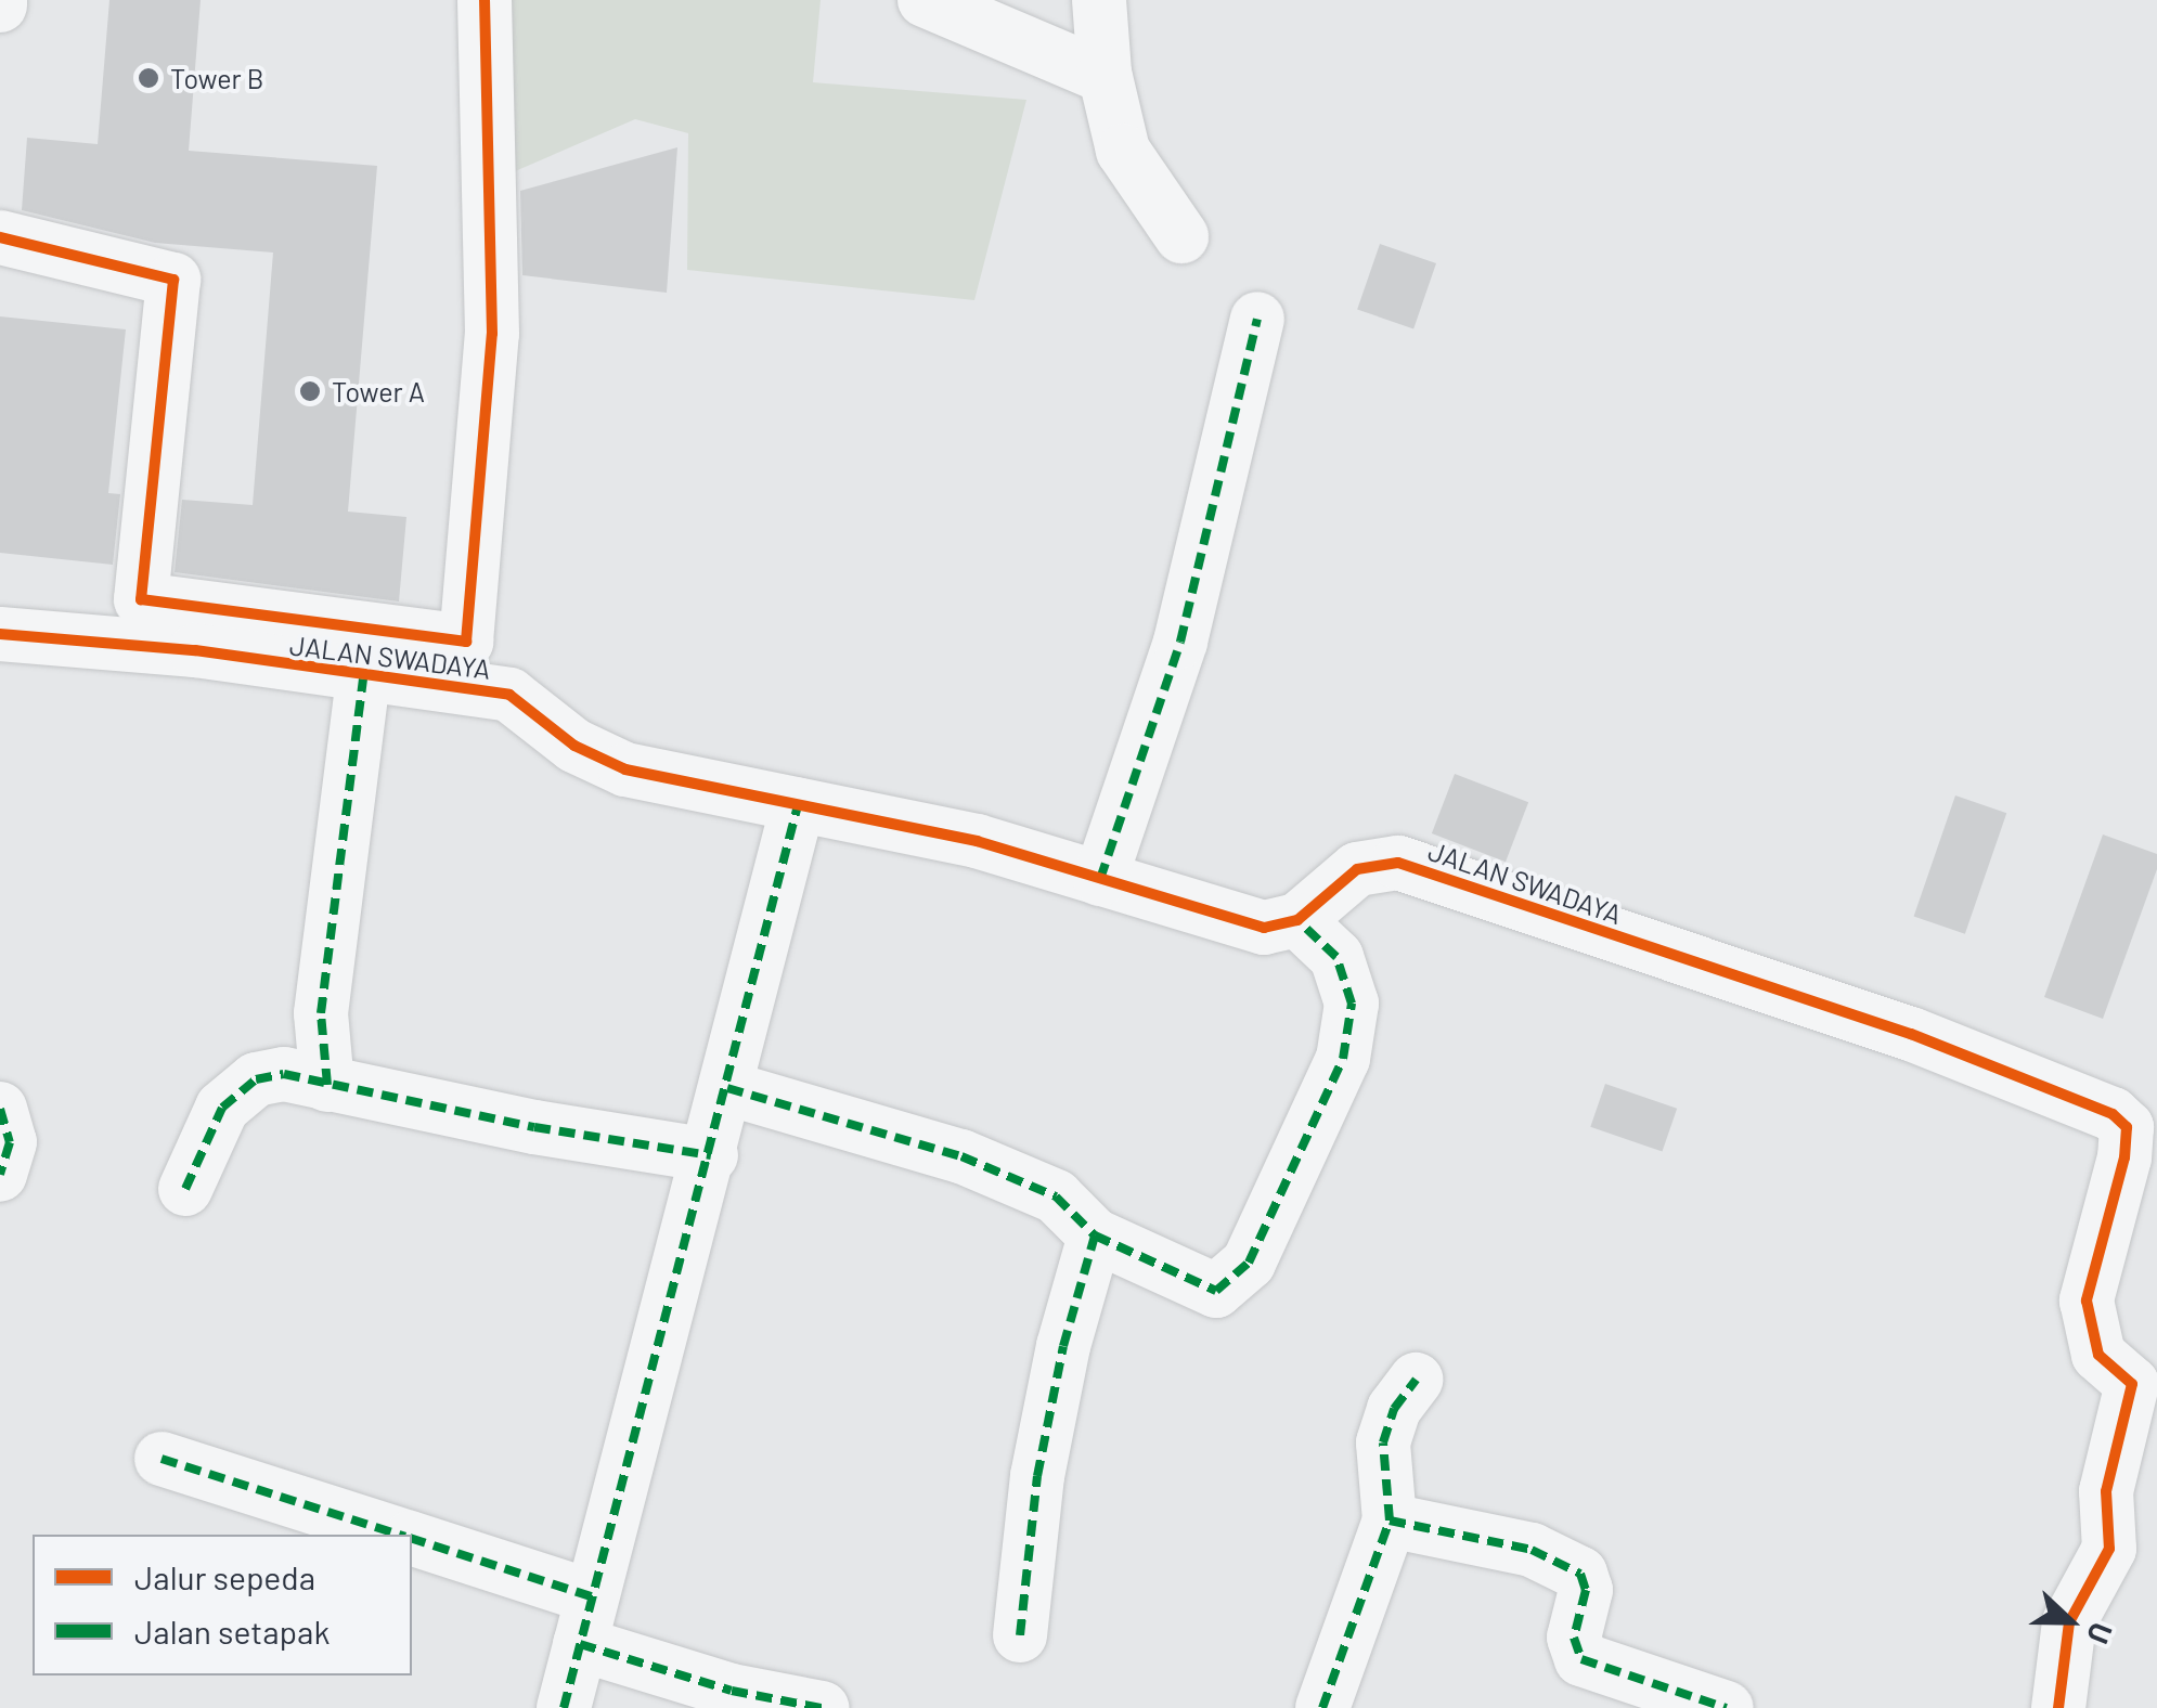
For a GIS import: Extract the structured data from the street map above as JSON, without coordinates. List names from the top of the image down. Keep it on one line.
{"streets":{"street":["JALAN SWADAYA"]},"places":["Tower B","Tower A"],"legend":["Jalur sepeda","Jalan setapak"],"north":"right"}
